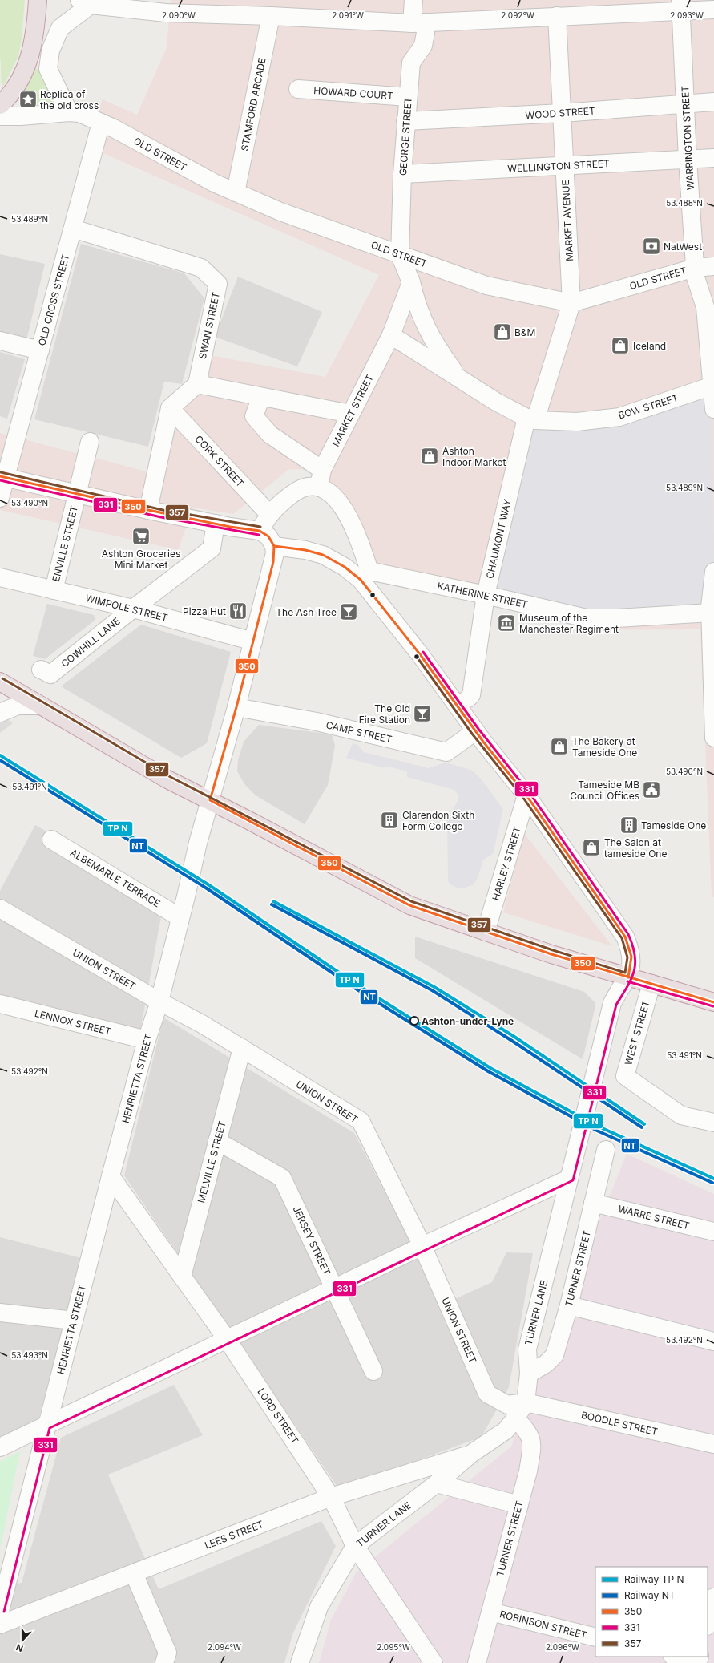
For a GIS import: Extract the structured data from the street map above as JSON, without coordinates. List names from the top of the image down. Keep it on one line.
{"streets":{"street":["HOWARD COURT","STAMFORD ARCADE","WOOD STREET","GEORGE STREET","WARRINGTON STREET","OLD STREET","WELLINGTON STREET","MARKET AVENUE","OLD CROSS STREET","SWAN STREET","BOW STREET","MARKET STREET","CORK STREET","CHAUMONT WAY","ENVILLE STREET","KATHERINE STREET","WIMPOLE STREET","COWHILL LANE","CAMP STREET","HARLEY STREET","ALBEMARLE TERRACE","UNION STREET","LENNOX STREET","WEST STREET","HENRIETTA STREET","MELVILLE STREET","WARRE STREET","JERSEY STREET","TURNER STREET","TURNER LANE","LORD STREET","BOODLE STREET","LEES STREET","ROBINSON STREET"]},"crossings":[["HOWARD COURT","GEORGE STREET"],["STAMFORD ARCADE","OLD STREET"],["WOOD STREET","GEORGE STREET"],["WOOD STREET","WARRINGTON STREET"],["WOOD STREET","MARKET AVENUE"],["GEORGE STREET","OLD STREET"],["GEORGE STREET","WELLINGTON STREET"],["GEORGE STREET","BOW STREET"],["WARRINGTON STREET","OLD STREET"],["WARRINGTON STREET","WELLINGTON STREET"],["WARRINGTON STREET","BOW STREET"],["OLD STREET","MARKET AVENUE"],["OLD STREET","OLD CROSS STREET"],["OLD STREET","BOW STREET"],["WELLINGTON STREET","MARKET AVENUE"],["MARKET AVENUE","BOW STREET"],["MARKET AVENUE","CHAUMONT WAY"],["OLD CROSS STREET","SWAN STREET"],["BOW STREET","MARKET STREET"],["BOW STREET","CHAUMONT WAY"],["CHAUMONT WAY","KATHERINE STREET"],["ENVILLE STREET","WIMPOLE STREET"],["KATHERINE STREET","TURNER LANE"],["WIMPOLE STREET","COWHILL LANE"],["WIMPOLE STREET","HENRIETTA STREET"],["CAMP STREET","HENRIETTA STREET"],["CAMP STREET","TURNER LANE"],["HARLEY STREET","TURNER LANE"],["ALBEMARLE TERRACE","HENRIETTA STREET"],["UNION STREET","HENRIETTA STREET"],["UNION STREET","MELVILLE STREET"],["UNION STREET","TURNER LANE"],["UNION STREET","BOODLE STREET"],["LENNOX STREET","HENRIETTA STREET"],["HENRIETTA STREET","LORD STREET"],["MELVILLE STREET","JERSEY STREET"],["MELVILLE STREET","LORD STREET"],["WARRE STREET","TURNER STREET"],["TURNER STREET","TURNER LANE"],["TURNER STREET","ROBINSON STREET"],["TURNER LANE","LORD STREET"],["TURNER LANE","BOODLE STREET"],["TURNER LANE","LEES STREET"],["LORD STREET","LEES STREET"]],"places":{"place":["Replica of the old cross"],"bank":["NatWest"],"shop":["B&M","Iceland","Ashton Indoor Market","The Bakery at Tameside One","The Salon at tameside One"],"supermarket":["Ashton Groceries Mini Market"],"restaurant":["Pizza Hut"],"bar":["The Ash Tree","The Old Fire Station"],"museum":["Museum of the Manchester Regiment"],"public building":["Tameside MB Council Offices"],"building":["Clarendon Sixth Form College","Tameside One"],"other":["Ashton-under-Lyne"]},"lines":["transit line 357","transit line 350","transit line 331","rail line NT"],"legend":["Railway TP N","Railway NT","350","331","357"],"north":"bottom","coordinates":["2.090°W","2.091°W","2.092°W","2.093°W","53.488°N","53.489°N","53.490°N","53.491°N","53.492°N","53.493°N","2.094°W","2.095°W","2.096°W"]}
